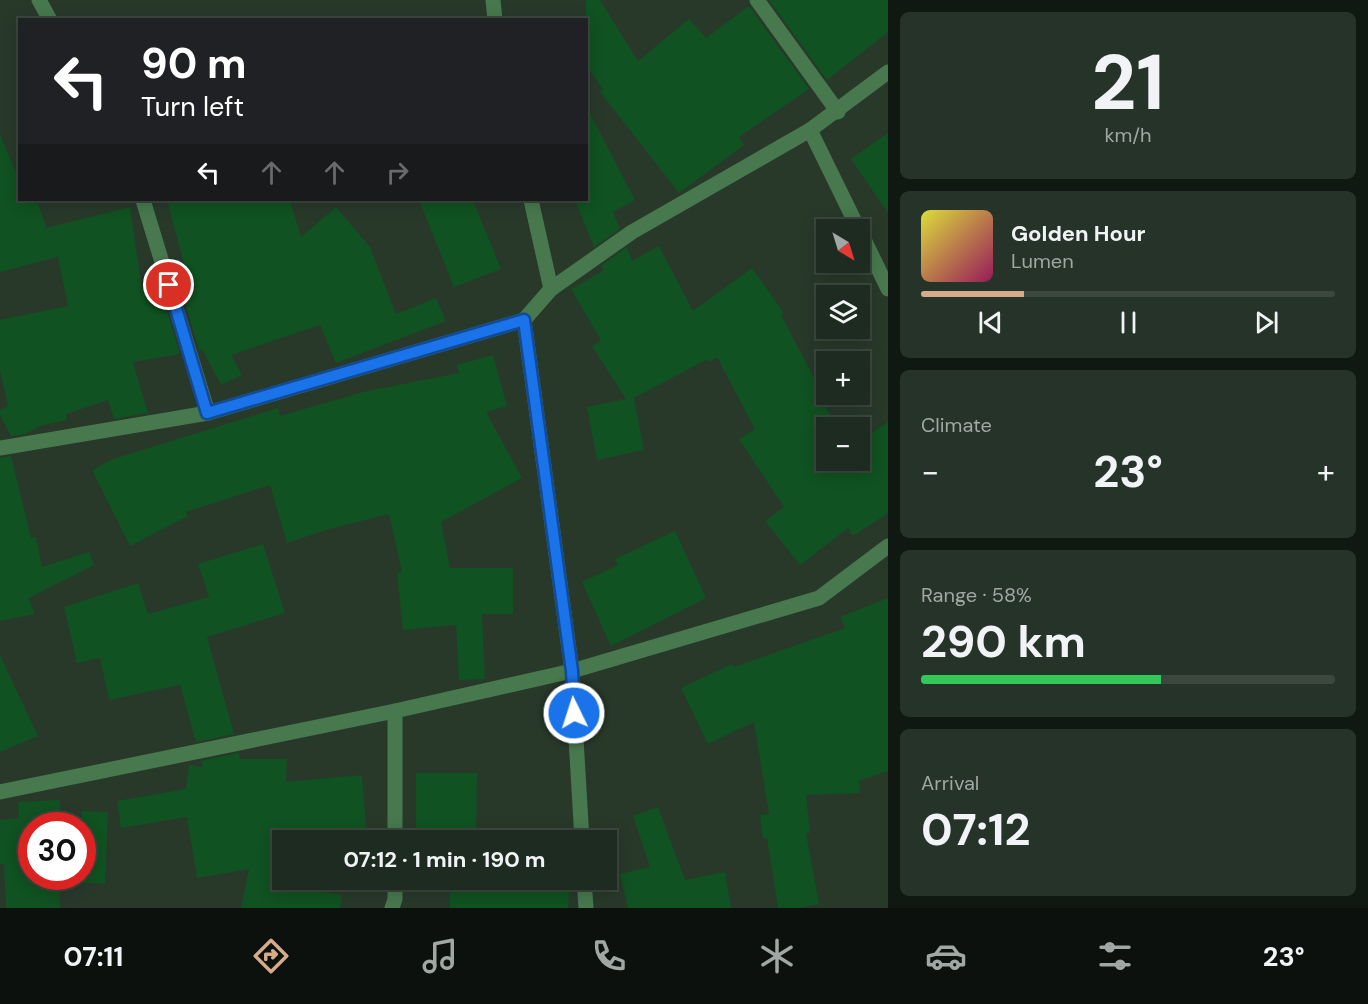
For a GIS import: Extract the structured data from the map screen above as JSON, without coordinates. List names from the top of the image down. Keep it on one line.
{"north":"bottom right","page":{"tile":[["21","km/h"],"Climate",["Range · 58%","290 km"],["Arrival","07:12"]],"turn":["90 m","Turn left"],"song":["Golden Hour","Lumen"],"map_buttons":["+","−"],"heat":["−","23°","+"],"limit":"30","trip":"07:12 · 1 min · 190 m","tabs":["07:11","23°"]}}
